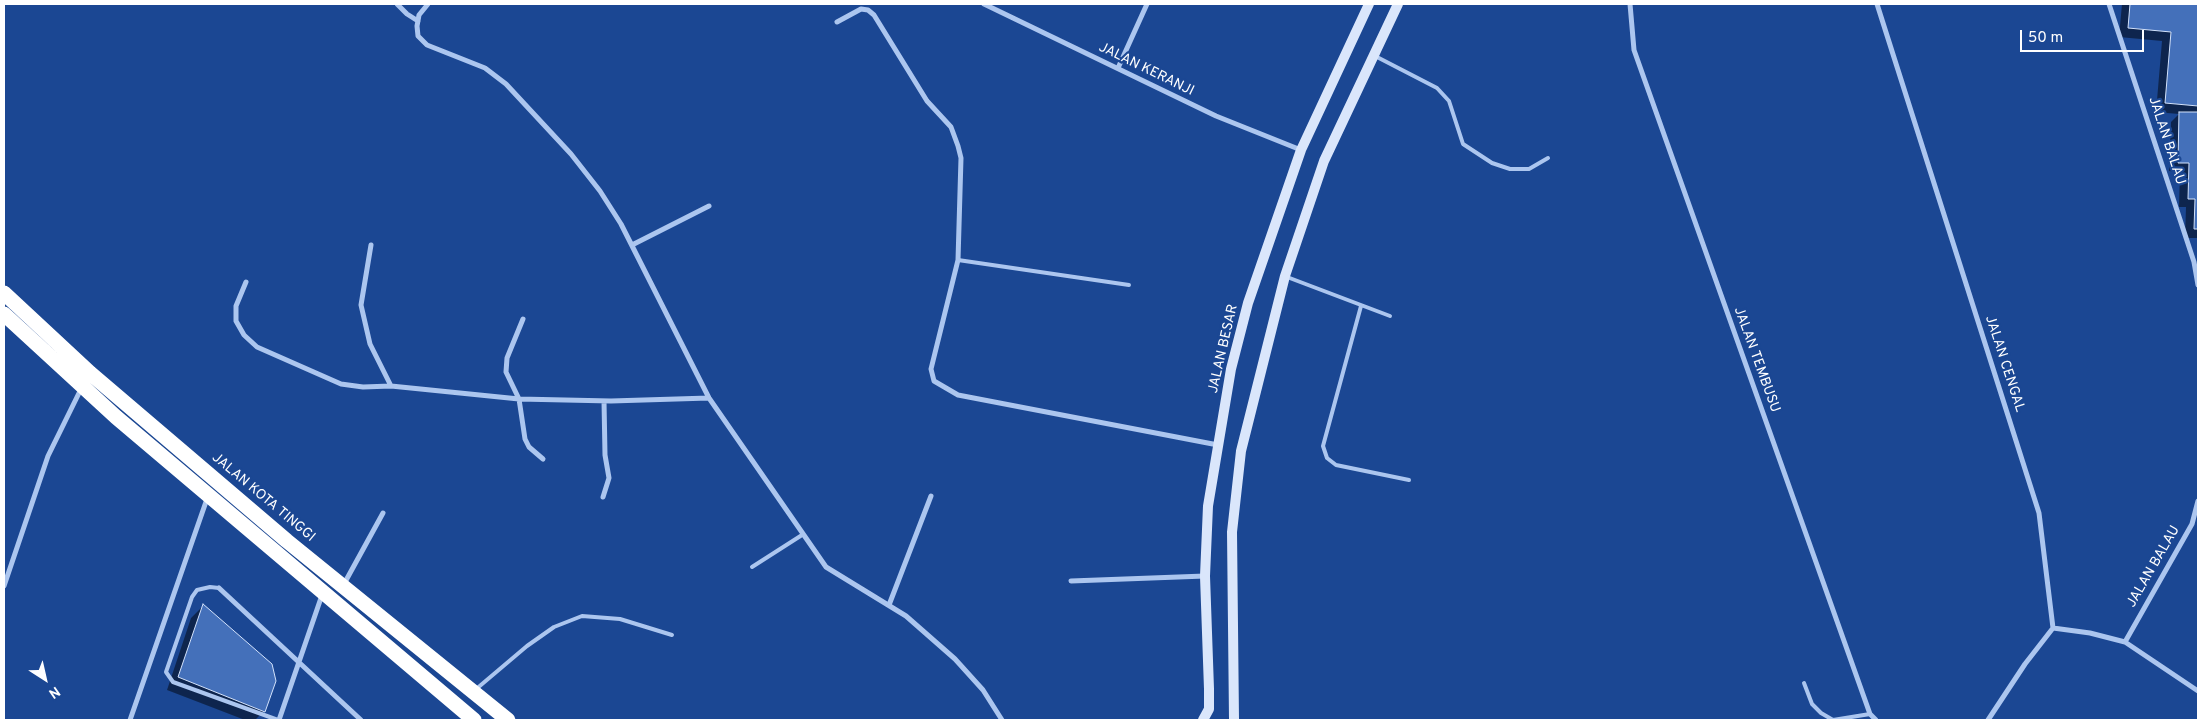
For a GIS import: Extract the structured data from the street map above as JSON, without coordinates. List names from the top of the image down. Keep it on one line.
{"streets":{"highway":["JALAN KOTA TINGGI"],"main road":["JALAN BESAR"],"street":["JALAN KERANJI","JALAN BALAU","JALAN TEMBUSU","JALAN CENGAL"]},"crossings":[["JALAN KERANJI","JALAN BESAR"]],"scale_bar":"50 m","north":"bottom right"}
